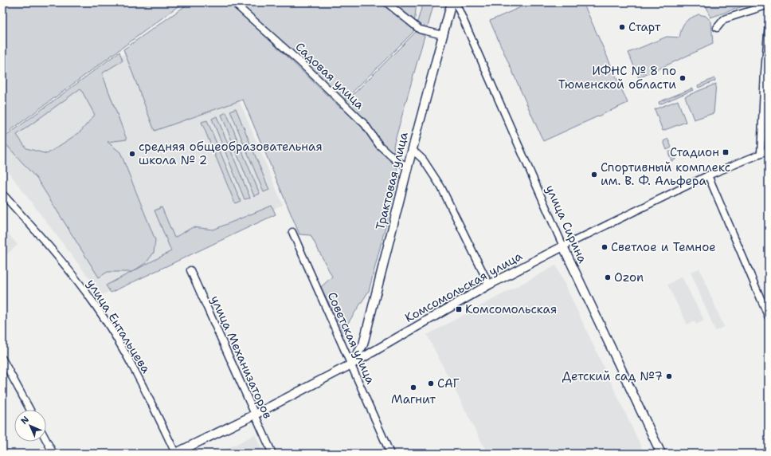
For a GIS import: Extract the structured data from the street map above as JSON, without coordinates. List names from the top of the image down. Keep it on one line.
{"streets":{"street":["Садовая улица","Трактовая улица","улица Сирина","Комсомольская улица","улица Ентальцева","Советская улица","улица Механизаторов"]},"crossings":[["Садовая улица","Трактовая улица"],["Трактовая улица","Комсомольская улица"],["Трактовая улица","Советская улица"],["улица Сирина","Комсомольская улица"],["Комсомольская улица","улица Ентальцева"],["Комсомольская улица","Советская улица"],["Комсомольская улица","улица Механизаторов"]],"places":{"other":["Старт","ИФНС № 8 по Тюменской области","средняя общеобразовательная школа № 2","Спортивный комплекс им. В. Ф. Альфера","Светлое и Темное","Ozon","Детский сад №7","САГ","Магнит"],"transit":["Стадион","Комсомольская"]},"north":"top left"}
